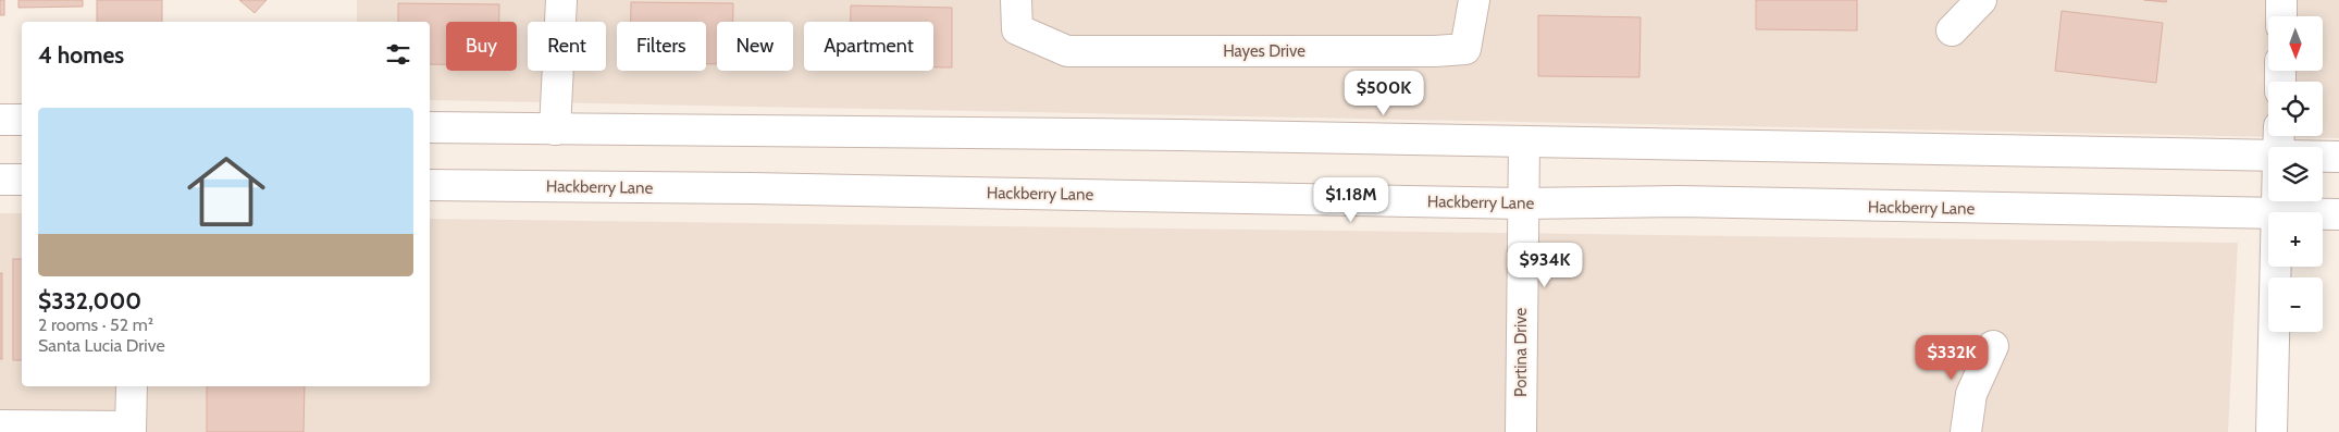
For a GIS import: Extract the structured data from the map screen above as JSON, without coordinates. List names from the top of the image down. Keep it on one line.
{"streets":{"street":["Hayes Drive","Hackberry Lane","Portina Drive"]},"crossings":[["Hackberry Lane","Portina Drive"]],"north":"bottom","page":{"map_buttons":["+","−"],"chip":["Buy","Rent","Filters","New","Apartment"],"heading":"4 homes","price":["$500K","$1.18M","$934K","$332K"],"list":[{"name":"$332,000","note":"2 rooms · 52 m² · Santa Lucia Drive"}]}}
